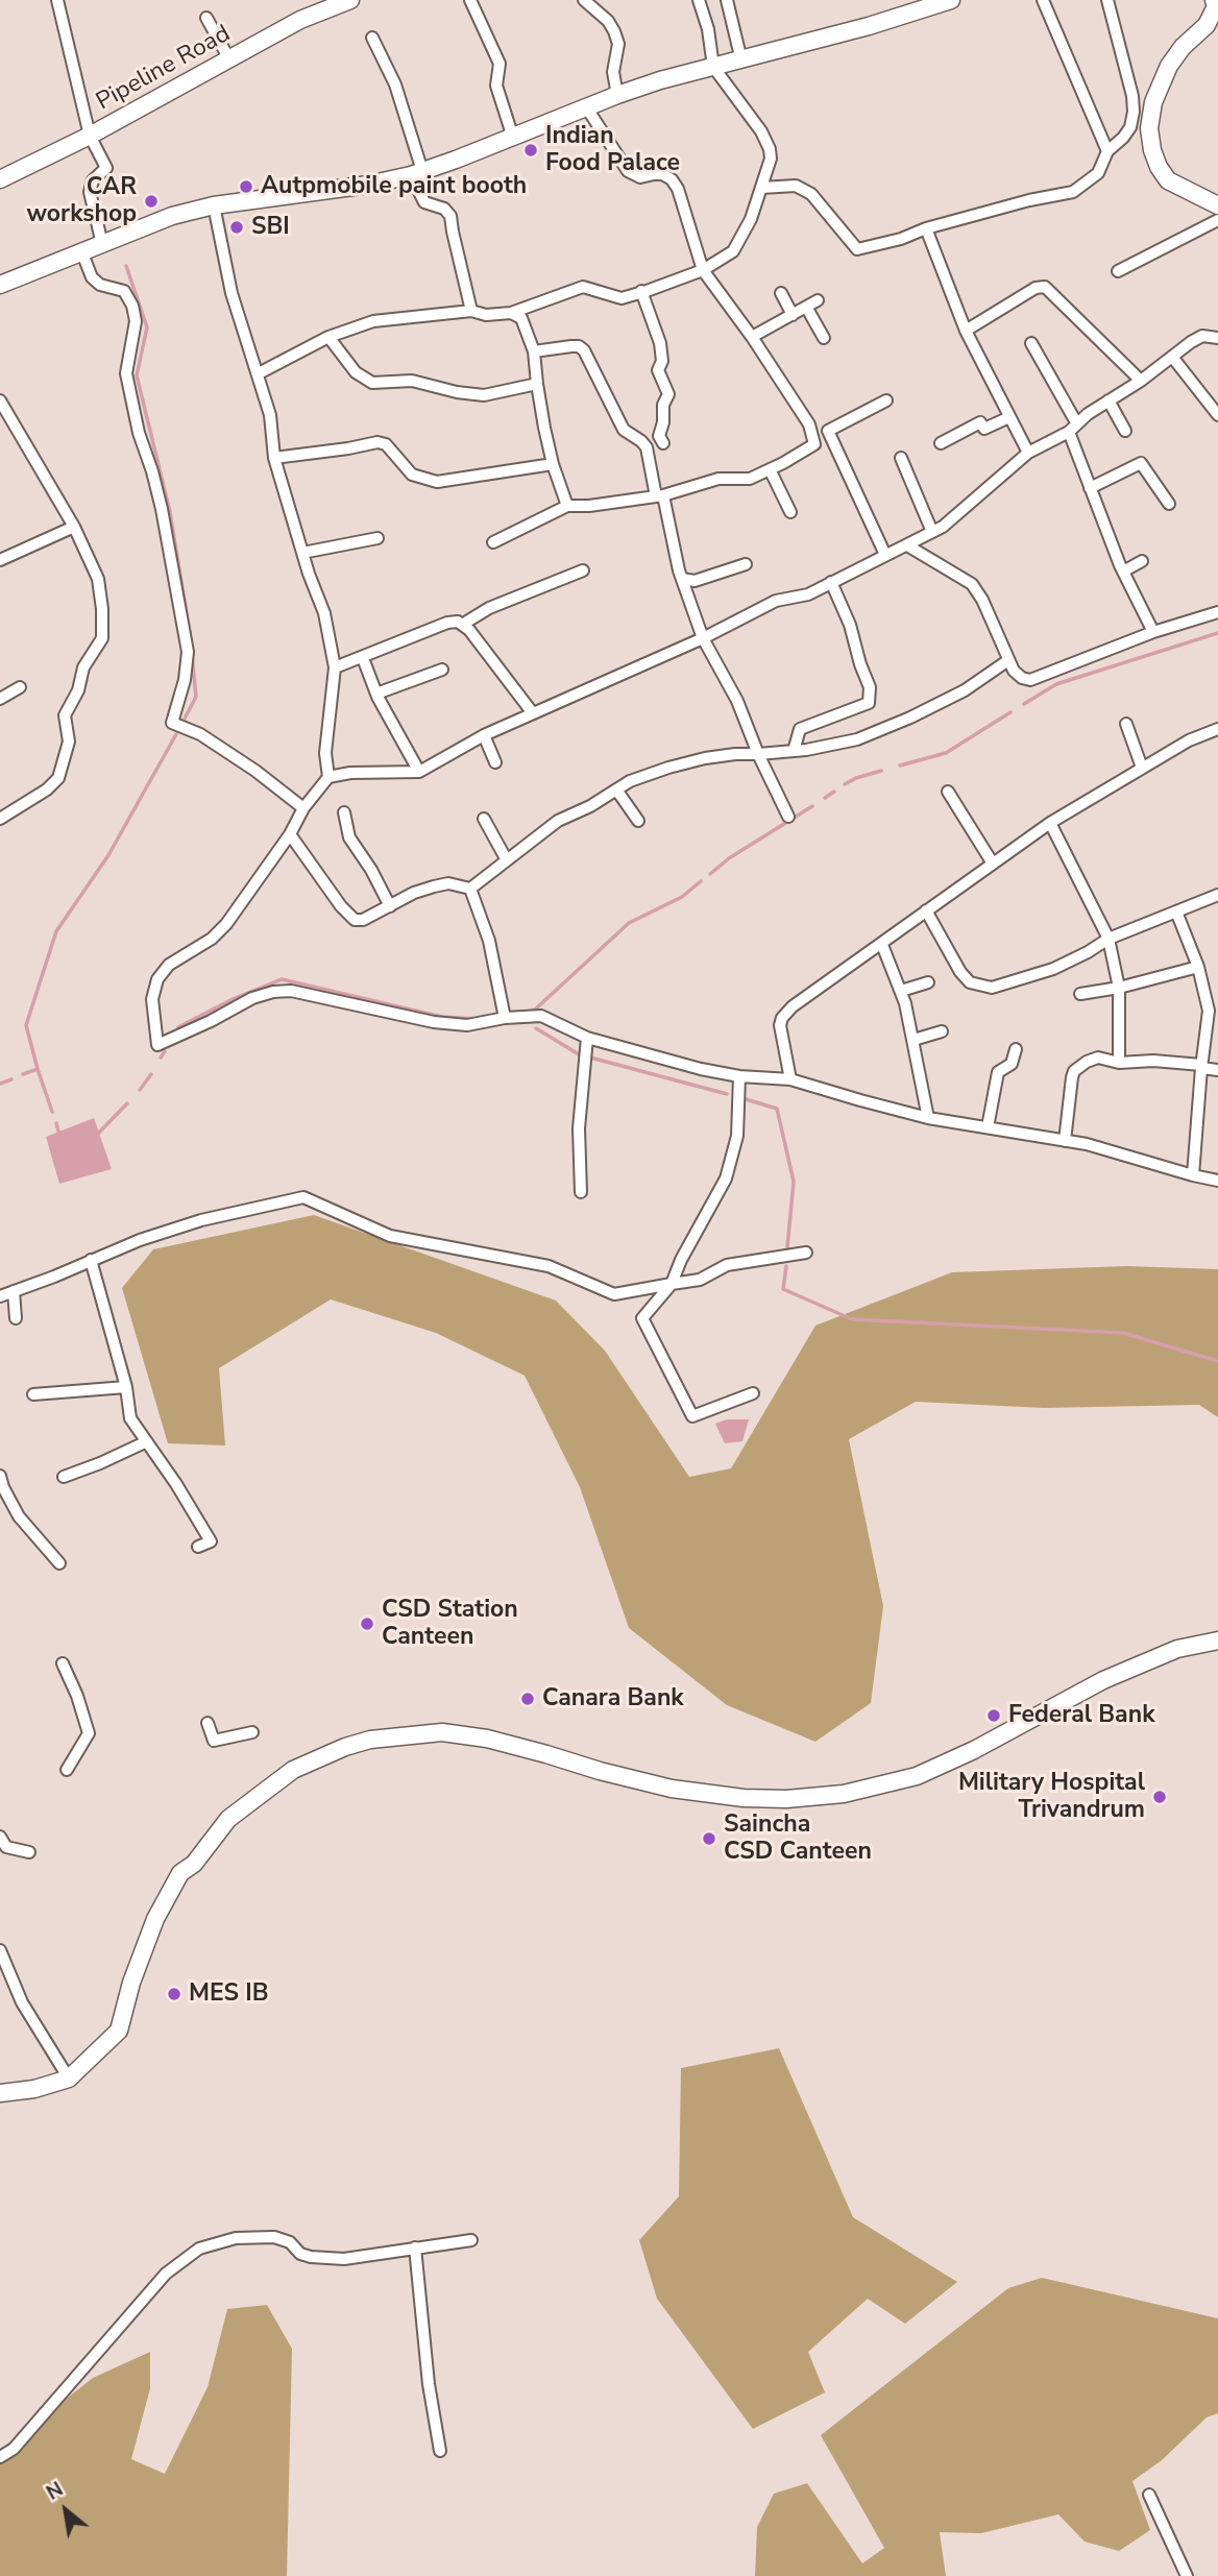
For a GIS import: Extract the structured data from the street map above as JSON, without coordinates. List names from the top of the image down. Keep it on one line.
{"streets":{"main road":["Pipeline Road"]},"places":["Indian Food Palace","Autpmobile paint booth","CAR workshop","SBI","CSD Station Canteen","Canara Bank","Federal Bank","Military Hospital Trivandrum","Saincha CSD Canteen","MES IB"],"north":"top left"}
